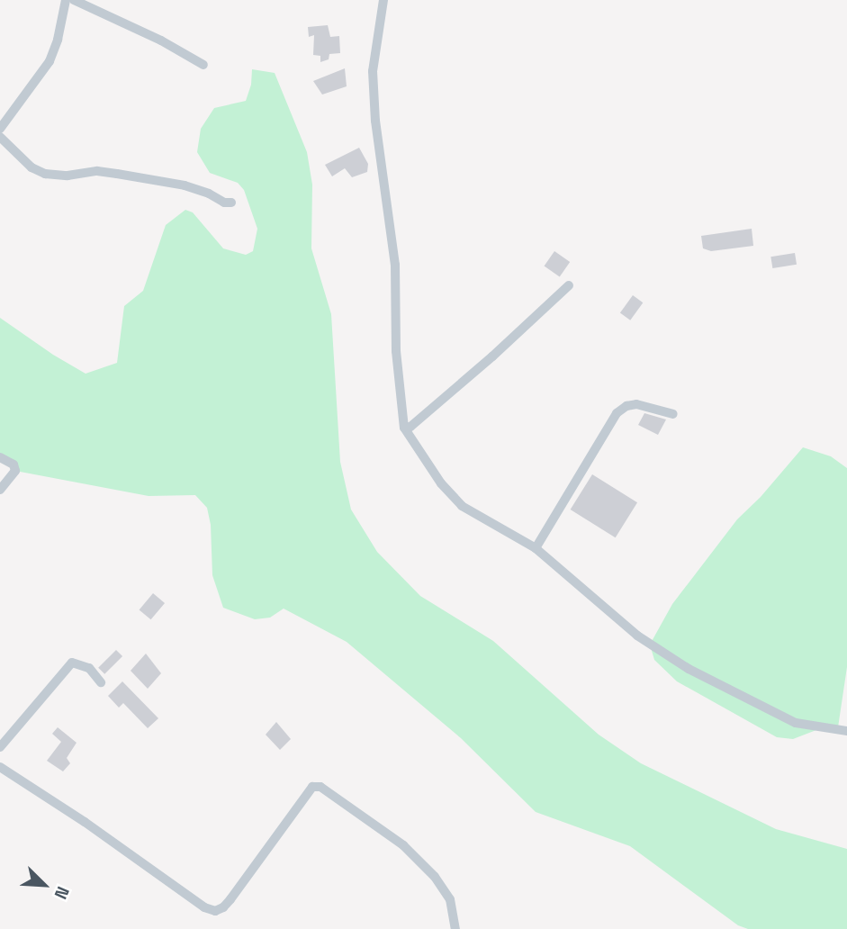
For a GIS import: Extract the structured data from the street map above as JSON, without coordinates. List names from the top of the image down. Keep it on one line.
{"north":"bottom right"}
